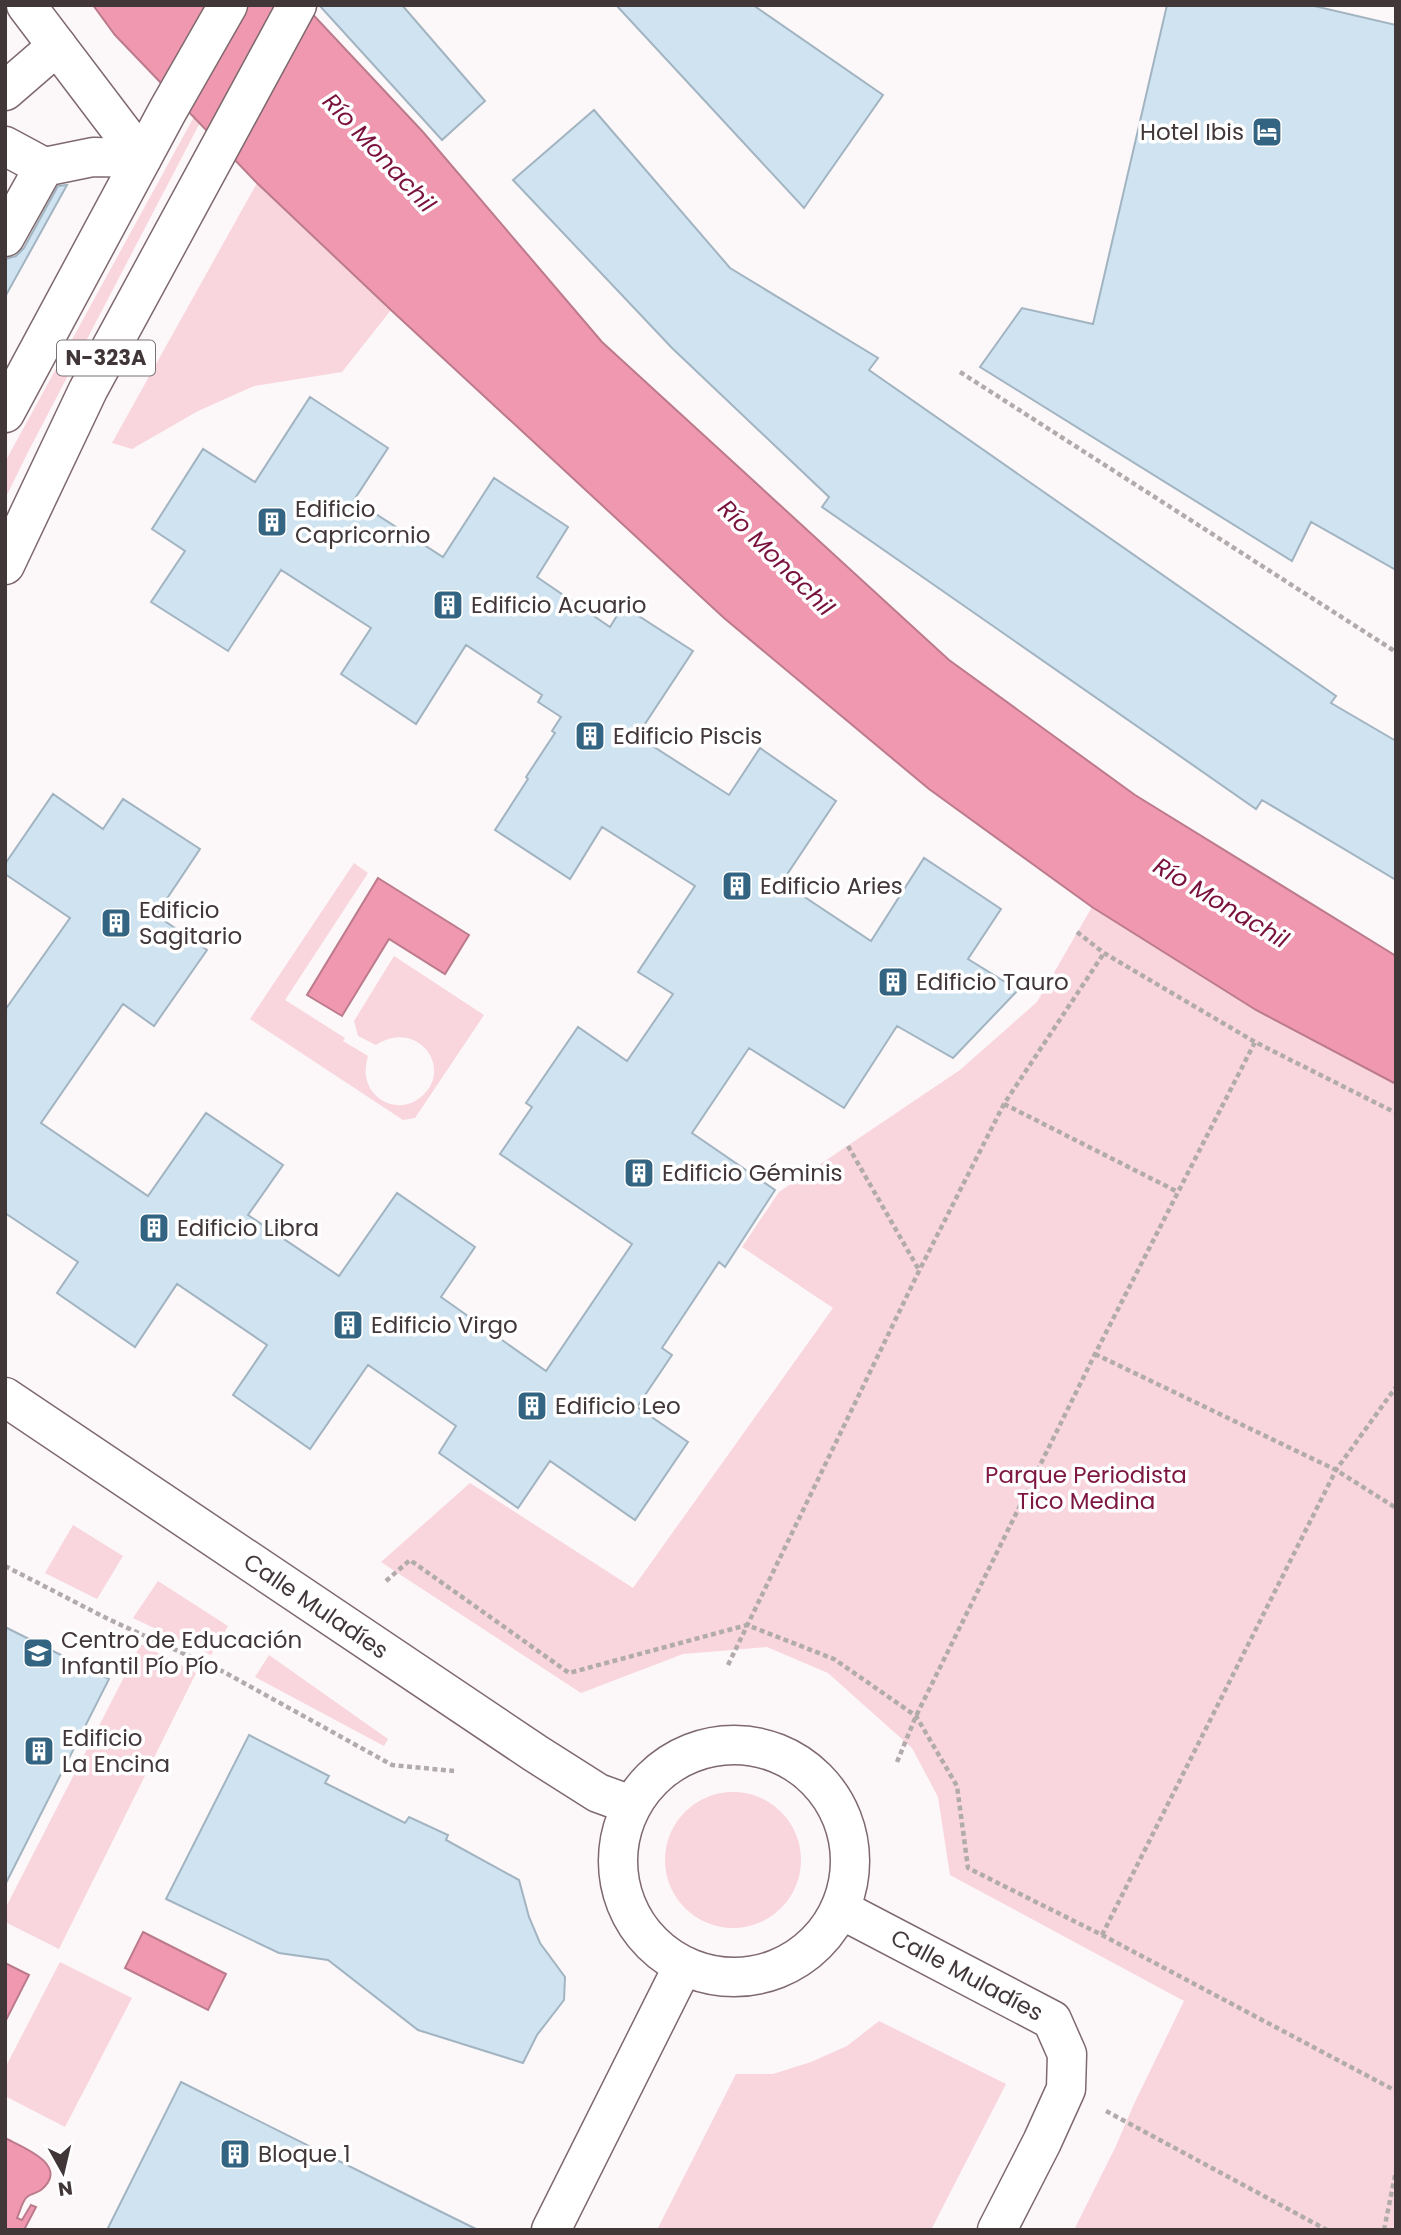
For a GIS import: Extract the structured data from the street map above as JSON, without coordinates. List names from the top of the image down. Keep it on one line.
{"streets":{"street":["N-323A","Calle Muladíes"]},"water":["Río Monachil"],"parks":["Parque Periodista Tico Medina"],"places":{"hotel":["Hotel Ibis"],"building":["Edificio Capricornio","Edificio Acuario","Edificio Piscis","Edificio Aries","Edificio Sagitario","Edificio Tauro","Edificio Géminis","Edificio Libra","Edificio Virgo","Edificio Leo","Edificio La Encina","Bloque 1"],"school or university":["Centro de Educación Infantil Pío Pío"]},"north":"bottom"}
